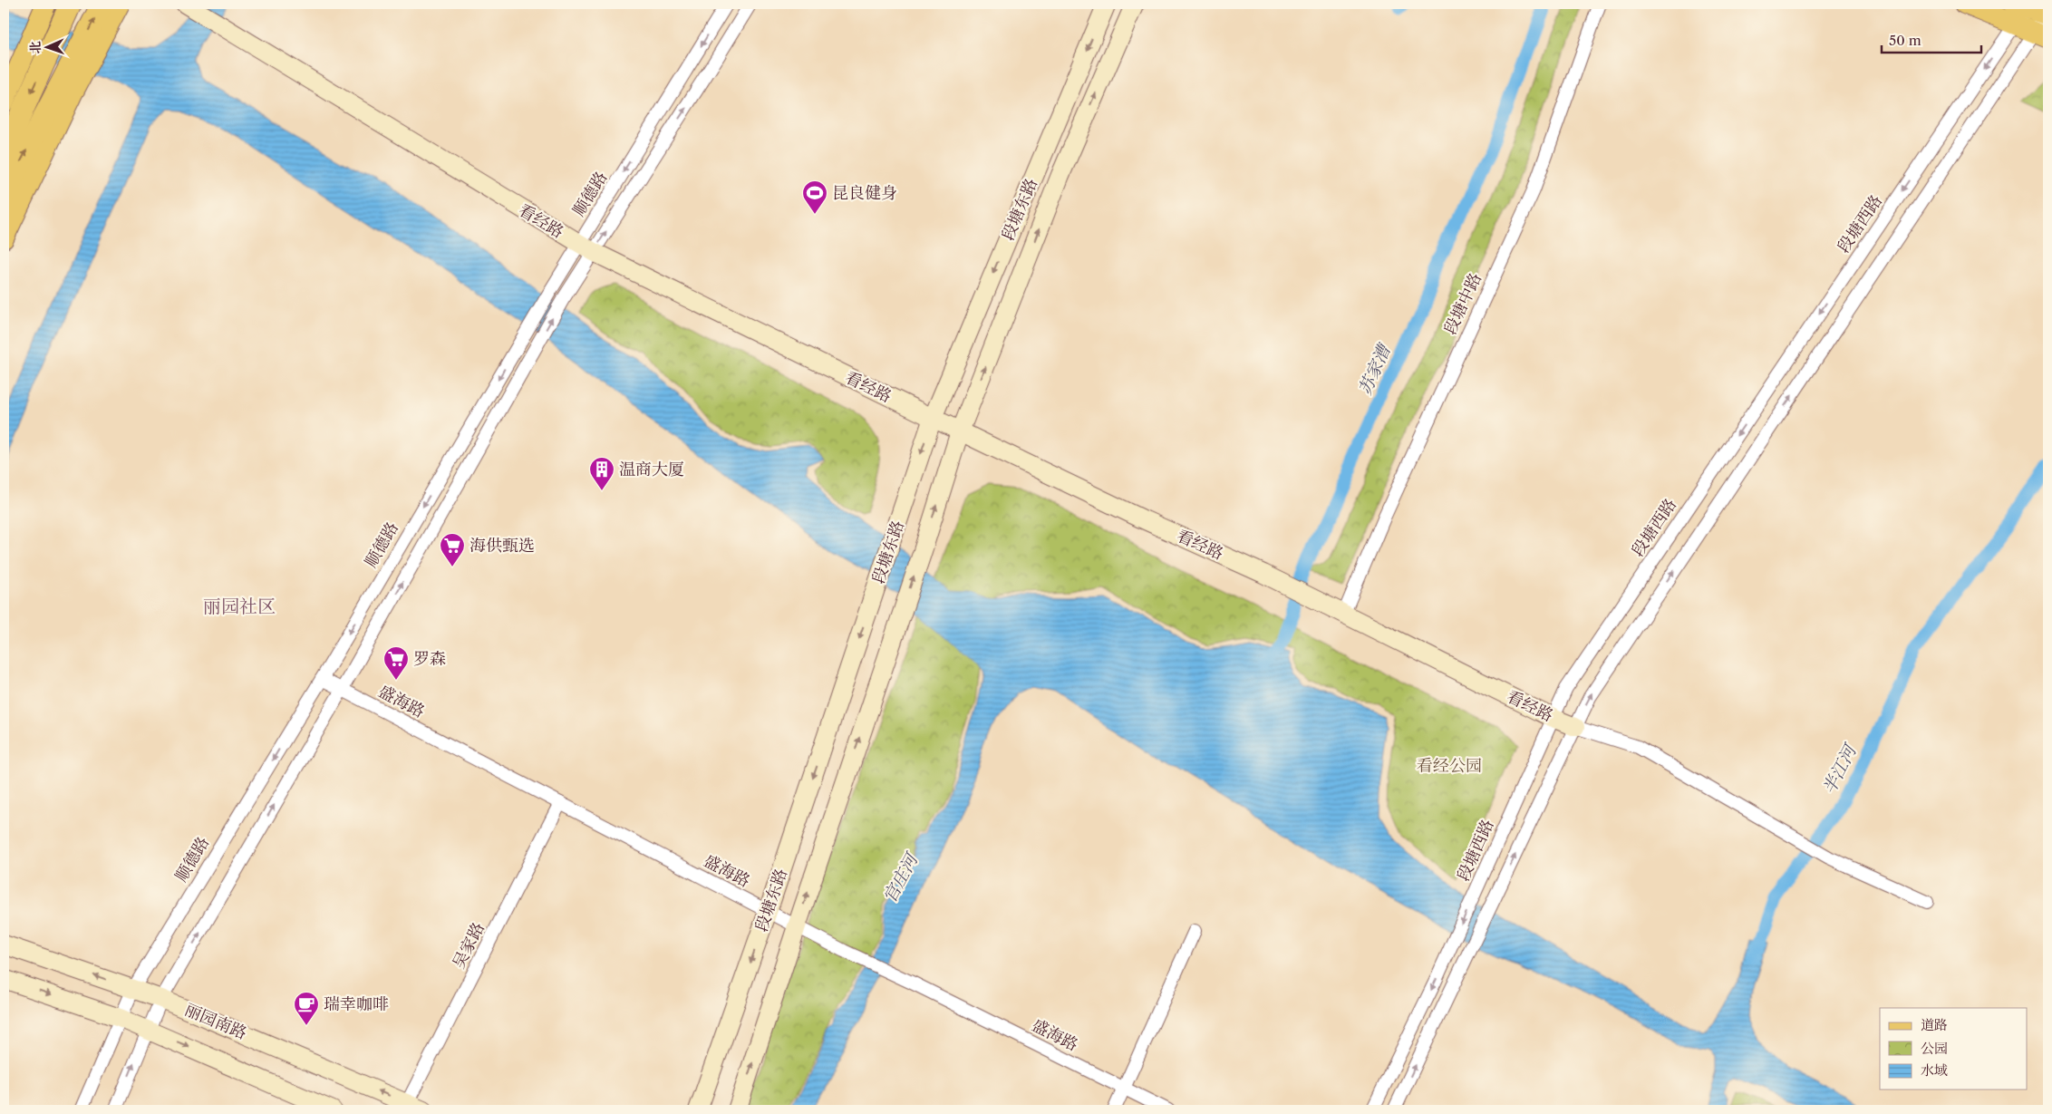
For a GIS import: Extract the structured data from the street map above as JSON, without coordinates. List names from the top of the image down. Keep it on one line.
{"streets":{"main road":["段塘东路","看经路","丽园南路"],"street":["顺德路","段塘西路","段塘中路","盛海路","吴家路"]},"crossings":[["顺德路","看经路"],["顺德路","盛海路"],["顺德路","丽园南路"],["段塘东路","看经路"],["段塘东路","盛海路"],["看经路","段塘西路"],["看经路","段塘中路"],["盛海路","吴家路"],["吴家路","丽园南路"]],"districts":["丽园社区"],"water":["苏家漕","半江河","官庄河"],"parks":["看经公园"],"places":{"sports":["昆良健身"],"building":["温商大厦"],"supermarket":["海供甄选","罗森"],"cafe":["瑞幸咖啡"]},"legend":["道路","公园","水域"],"scale_bar":"50 m","north":"left"}
